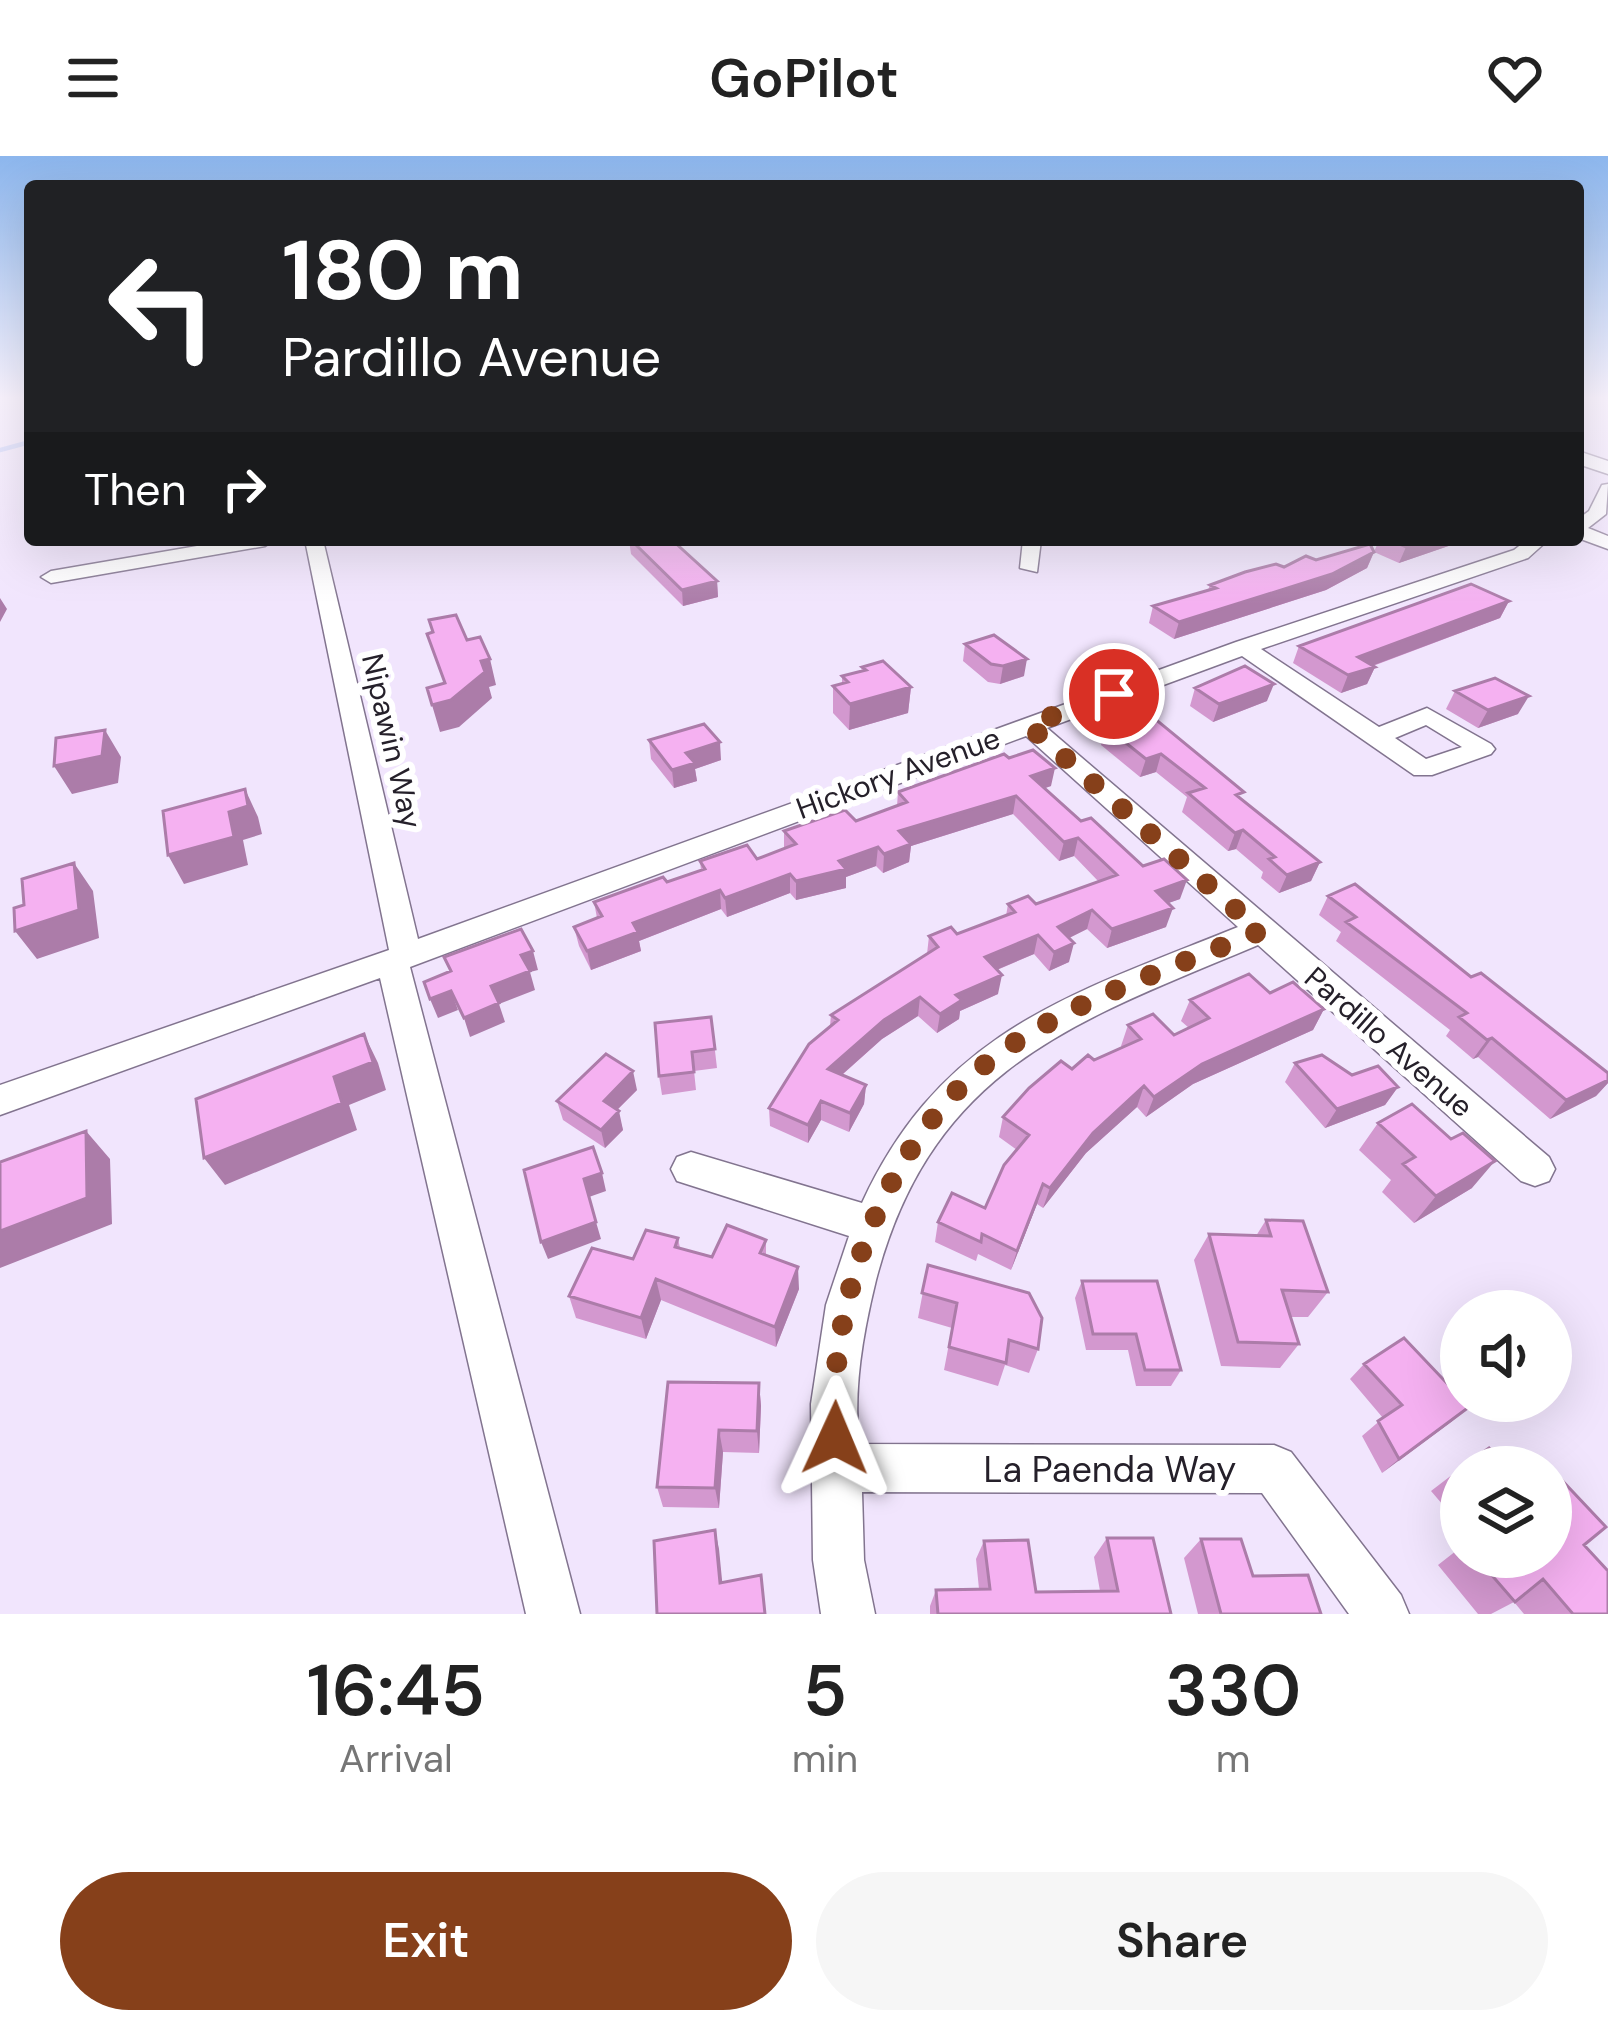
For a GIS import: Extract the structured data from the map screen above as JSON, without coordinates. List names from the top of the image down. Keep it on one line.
{"streets":{"street":["Nipawin Way","Hickory Avenue","Pardillo Avenue","La Paenda Way"]},"crossings":[["Nipawin Way","Hickory Avenue"],["Hickory Avenue","Pardillo Avenue"]],"page":{"header":"GoPilot","turn":["180 m","Pardillo Avenue"],"then":"Then","eta":["16:45","Arrival","5","min","330","m"],"buttons":["Exit","Share"]}}
